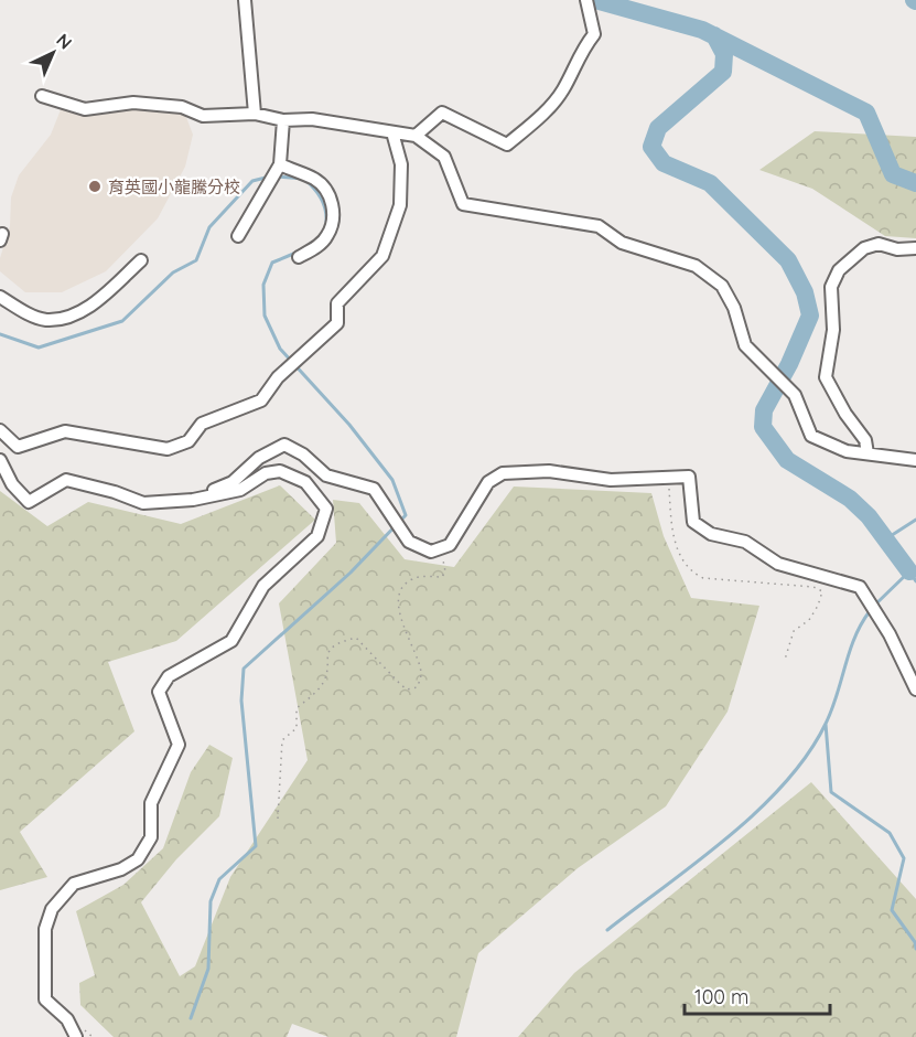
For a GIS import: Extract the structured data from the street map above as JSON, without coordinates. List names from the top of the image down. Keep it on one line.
{"places":["育英國小龍騰分校"],"scale_bar":"100 m","north":"top right"}
